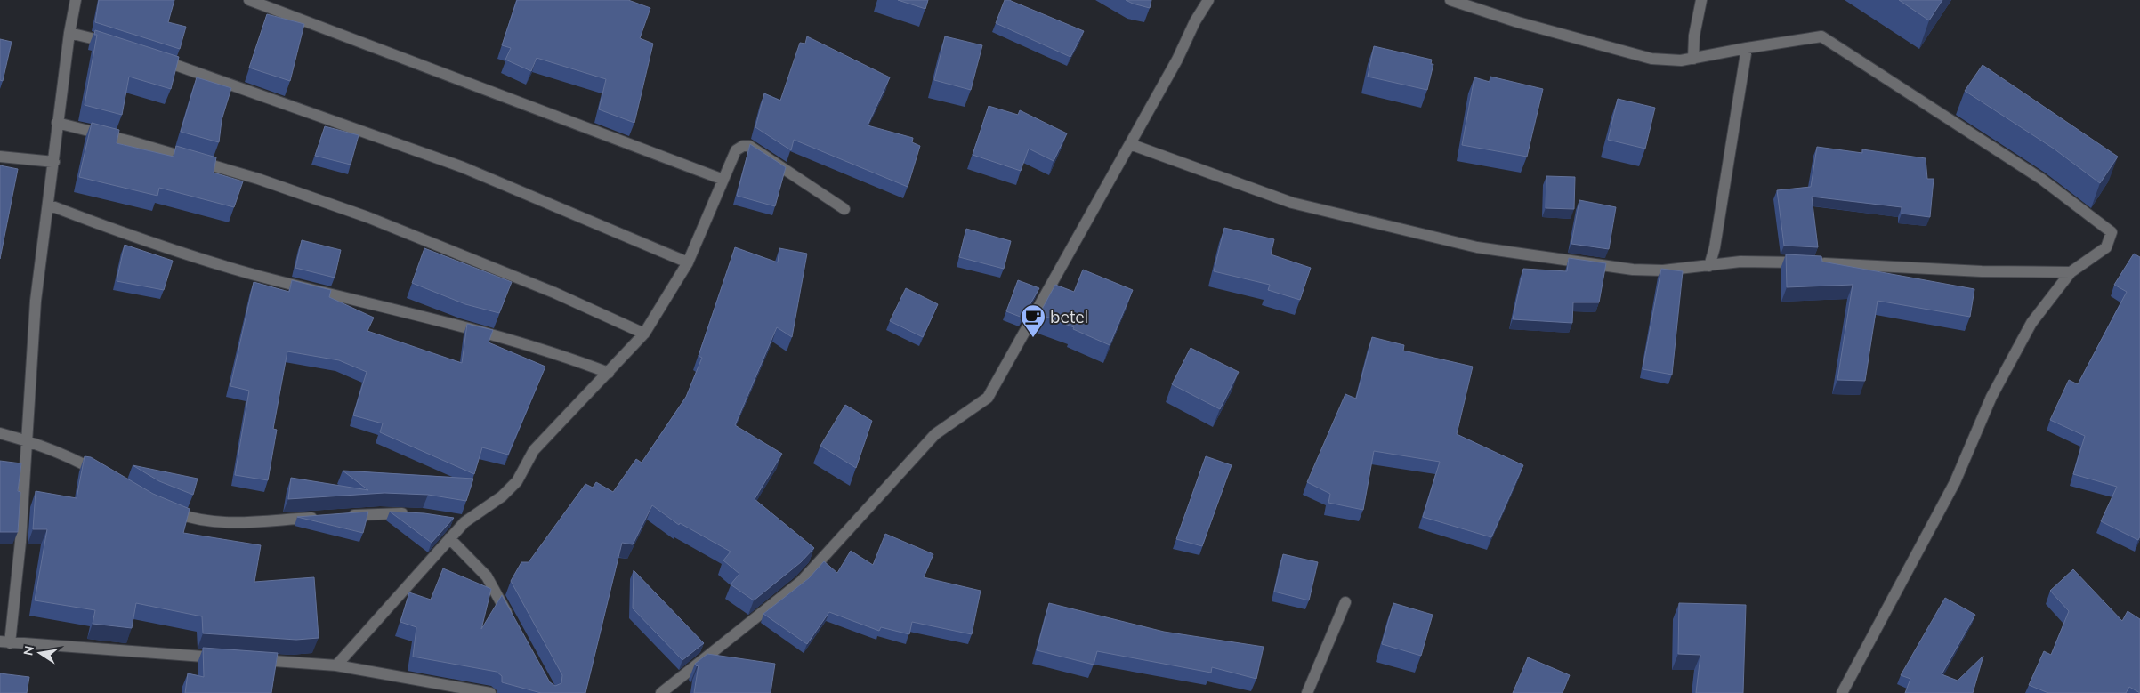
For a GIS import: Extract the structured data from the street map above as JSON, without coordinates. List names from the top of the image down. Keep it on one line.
{"places":{"cafe":["betel"]},"north":"left"}
